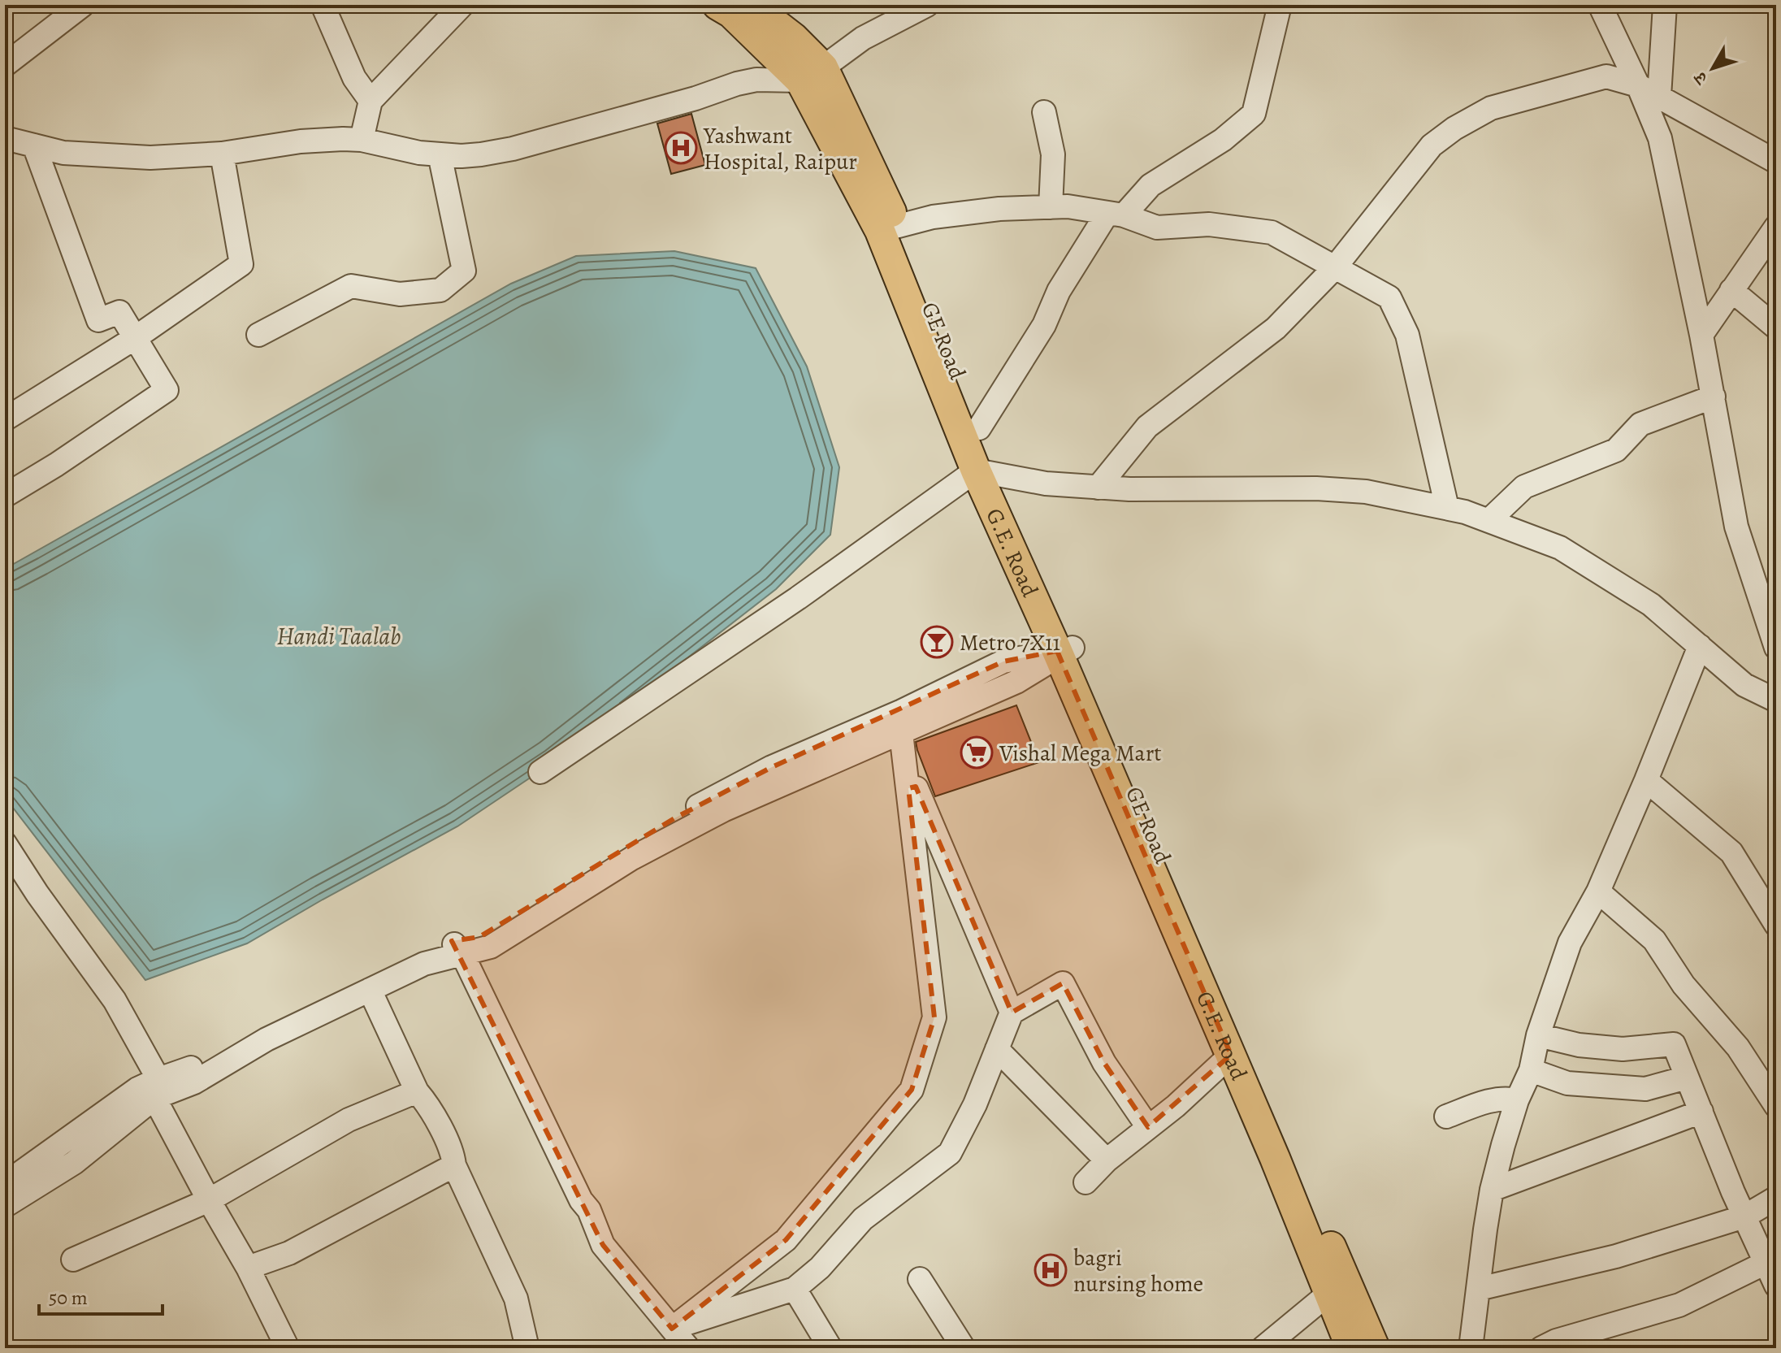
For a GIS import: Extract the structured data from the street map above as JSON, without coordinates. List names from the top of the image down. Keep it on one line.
{"streets":{"main road":["GE Road","G.E. Road"]},"crossings":[["GE Road","G.E. Road"]],"water":["Handi Taalab"],"places":{"hospital":["Yashwant Hospital, Raipur","bagri nursing home"],"bar":["Metro 7X11"],"supermarket":["Vishal Mega Mart"]},"scale_bar":"50 m","north":"bottom left"}
